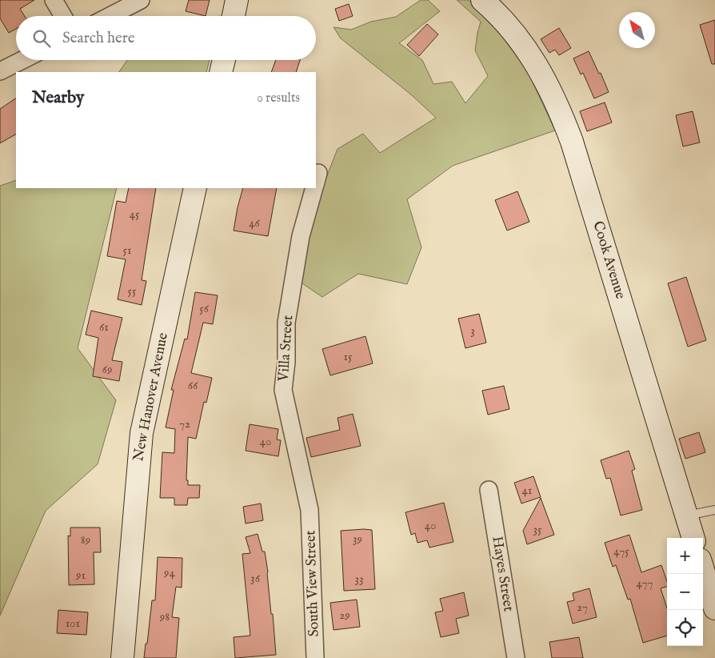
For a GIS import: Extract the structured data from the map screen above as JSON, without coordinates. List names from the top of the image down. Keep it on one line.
{"streets":{"main road":["Cook Avenue","New Hanover Avenue"],"street":["Villa Street","Hayes Street","South View Street"]},"crossings":[["Villa Street","South View Street"]],"house_numbers":["45","46","51","55","56","61","3","15","69","66","72","40","41","40","35","39","89","475","94","91","36","33","477","27","29","98","101"],"north":"top left","page":{"search":"Search here","heading":["Nearby","0 results"],"map_buttons":["+","−"]}}
